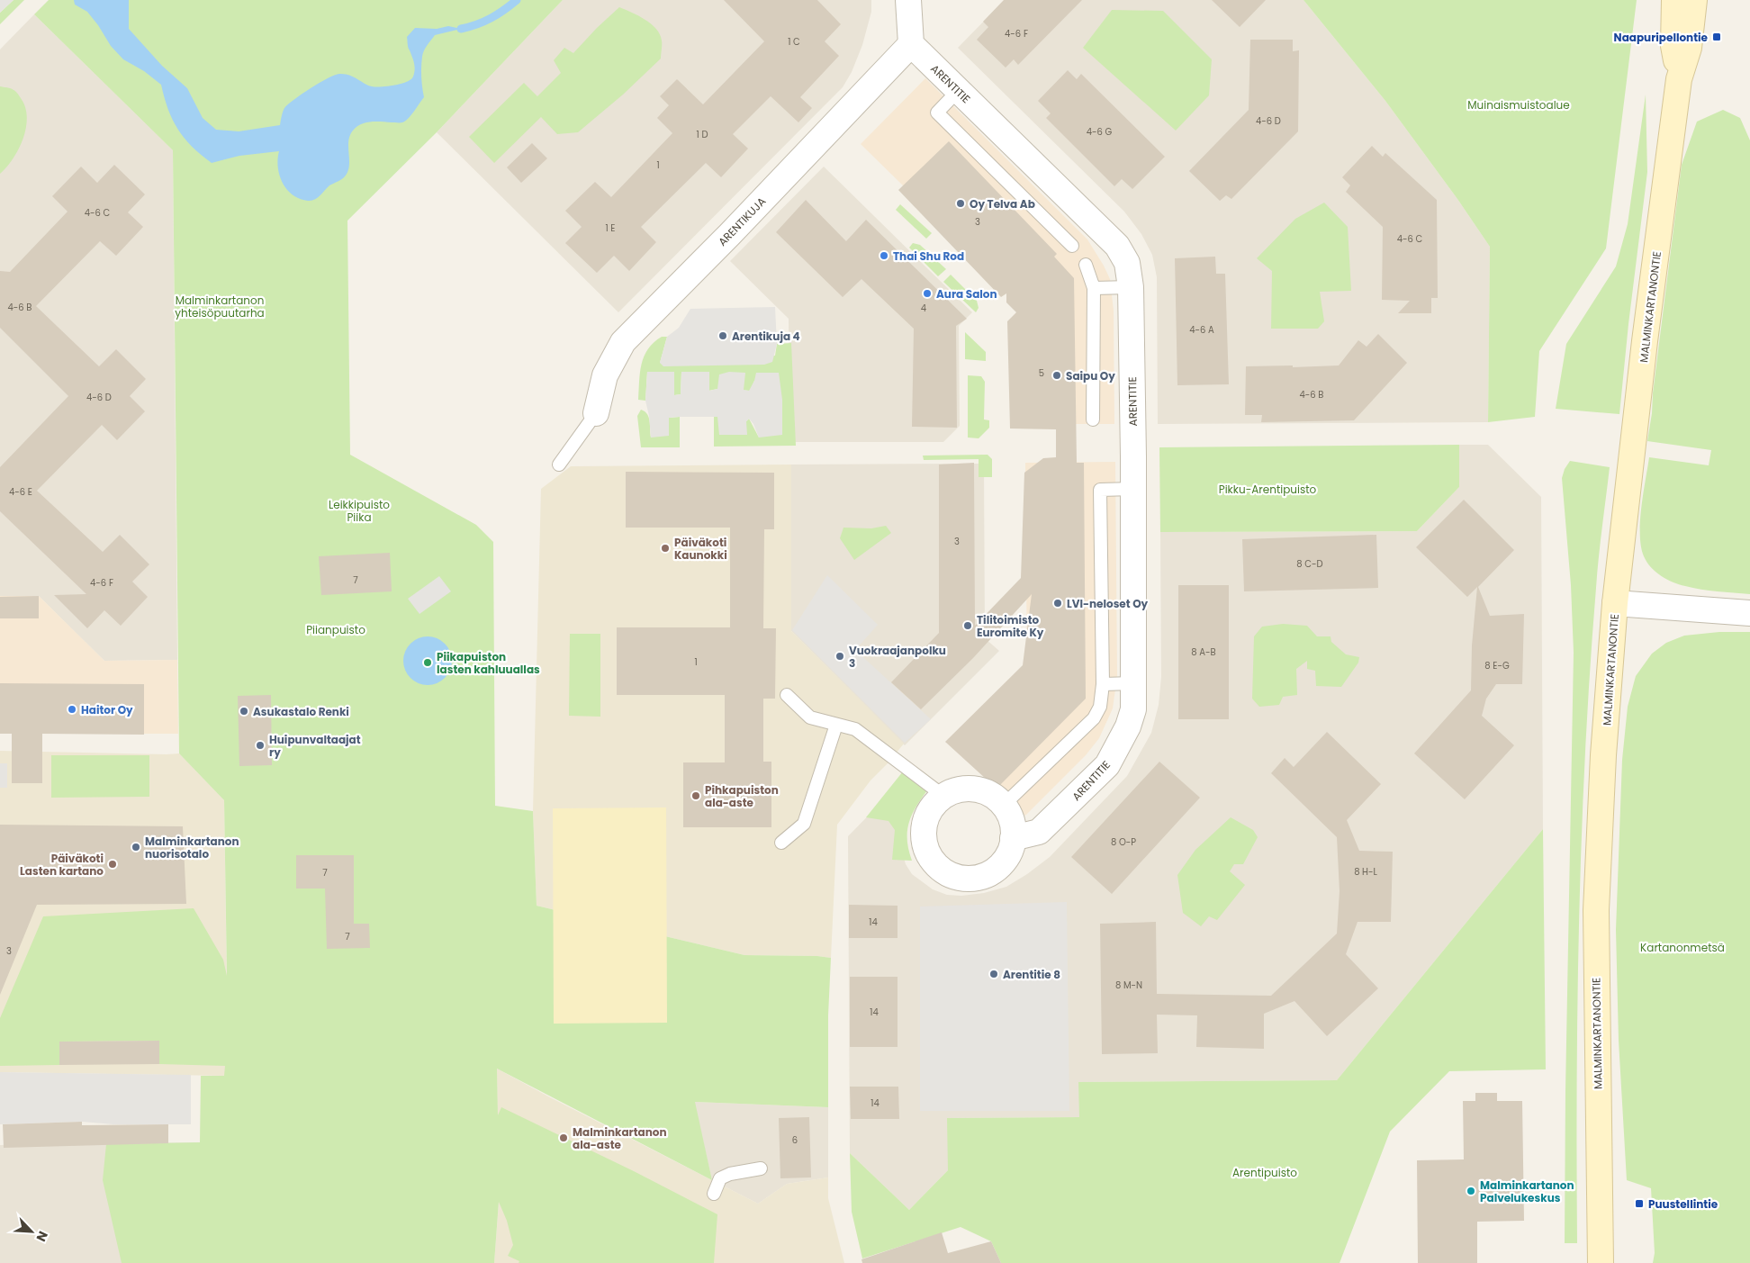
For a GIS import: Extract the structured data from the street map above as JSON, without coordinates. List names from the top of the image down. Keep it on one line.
{"streets":{"main road":["MALMINKARTANONTIE"],"street":["ARENTITIE","ARENTIKUJA"]},"crossings":[["ARENTITIE","ARENTIKUJA"]],"parks":["Muinaismuistoalue","Malminkartanon yhteisöpuutarha","Pikku-Arentipuisto","Leikkipuisto Piika","Piianpuisto","Kartanonmetsä","Arentipuisto"],"places":{"transit":["Naapuripellontie","Puustellintie"],"other":["Oy Telva Ab","Thai Shu Rod","Aura Salon","Arentikuja 4","Saipu Oy","Päiväkoti Kaunokki","LVI-neloset Oy","Tilitoimisto Euromite Ky","Vuokraajanpolku 3","Piikapuiston lasten kahluuallas","Haitor Oy","Asukastalo Renki","Huipunvaltaajat ry","Pihkapuiston ala-aste","Malminkartanon nuorisotalo","Päiväkoti Lasten kartano","Arentitie 8","Malminkartanon ala-aste","Malminkartanon Palvelukeskus"]},"house_numbers":["4-6 F","1 C","4-6 D","4-6 G","1 D","1","4-6 C","3","1 E","4-6 C","4-6 B","4","4-6 A","5","4-6 B","4-6 D","4-6 E","3","8 C-D","7","4-6 F","8 A-B","1","8 E-G","8 O-P","8 H-L","7","14","7","3","8 M-N","14","14","6"],"north":"bottom right"}
